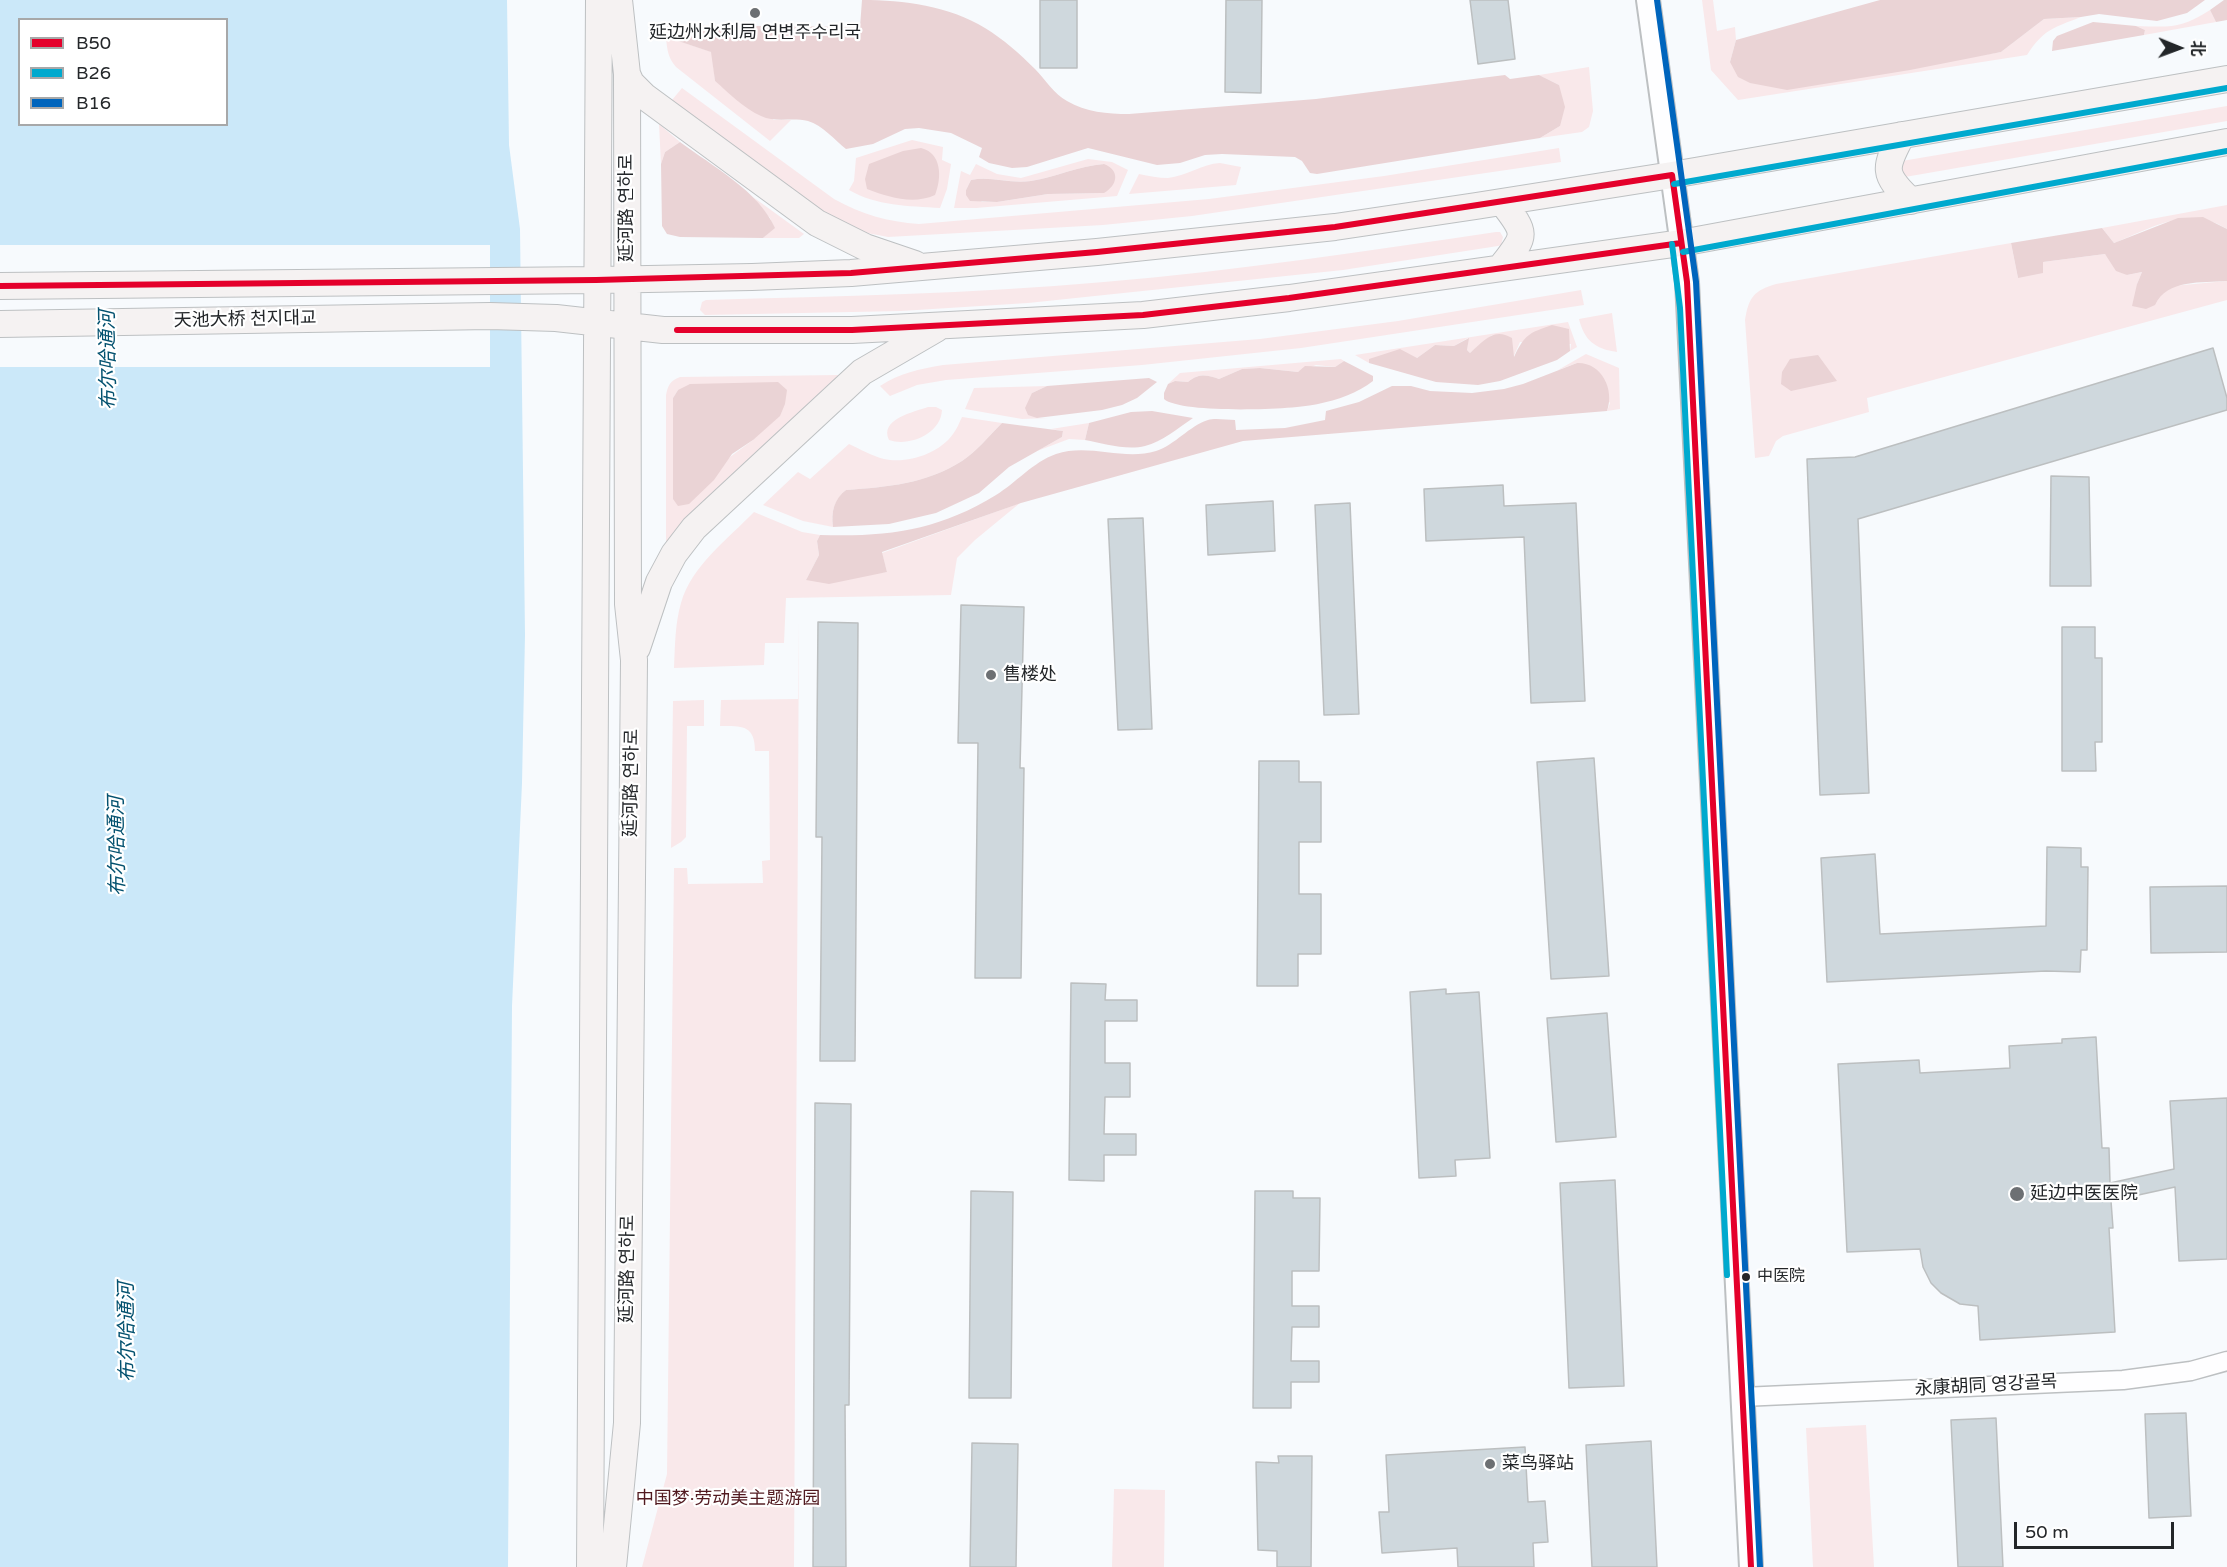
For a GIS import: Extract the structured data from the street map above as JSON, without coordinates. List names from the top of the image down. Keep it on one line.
{"streets":{"main road":["延河路 연하로","天池大桥 천지대교"],"street":["永康胡同 영강골목"]},"crossings":[["延河路 연하로","天池大桥 천지대교"]],"water":["布尔哈通河"],"parks":["中国梦·劳动美主题游园"],"places":["延边州水利局 연변주수리국","售楼处","延边中医医院","中医院","菜鸟驿站"],"lines":["transit line B16","transit line B26","transit line B50"],"legend":["B50","B26","B16"],"scale_bar":"50 m","north":"right"}
